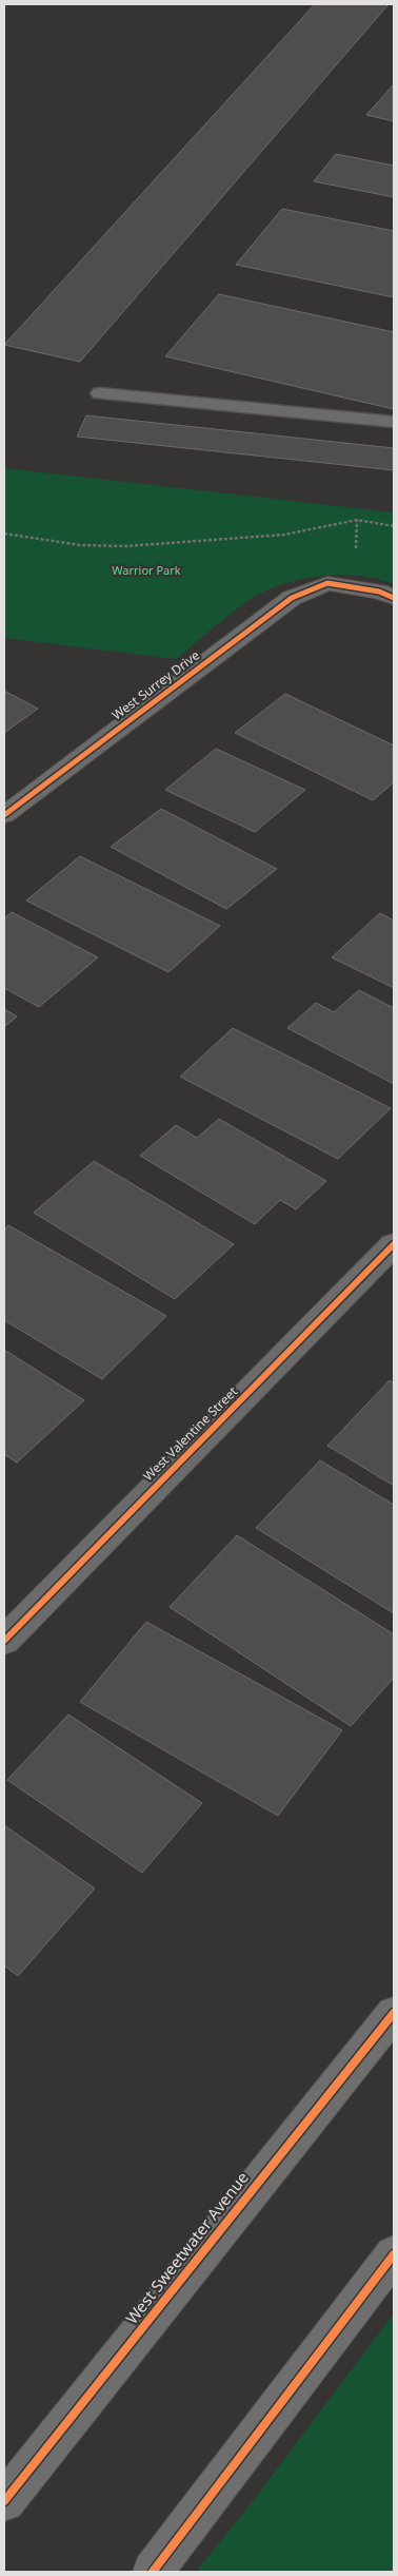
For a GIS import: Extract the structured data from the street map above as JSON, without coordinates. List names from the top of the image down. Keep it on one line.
{"streets":{"street":["West Surrey Drive","West Valentine Street","West Sweetwater Avenue"]},"parks":["Warrior Park"]}
